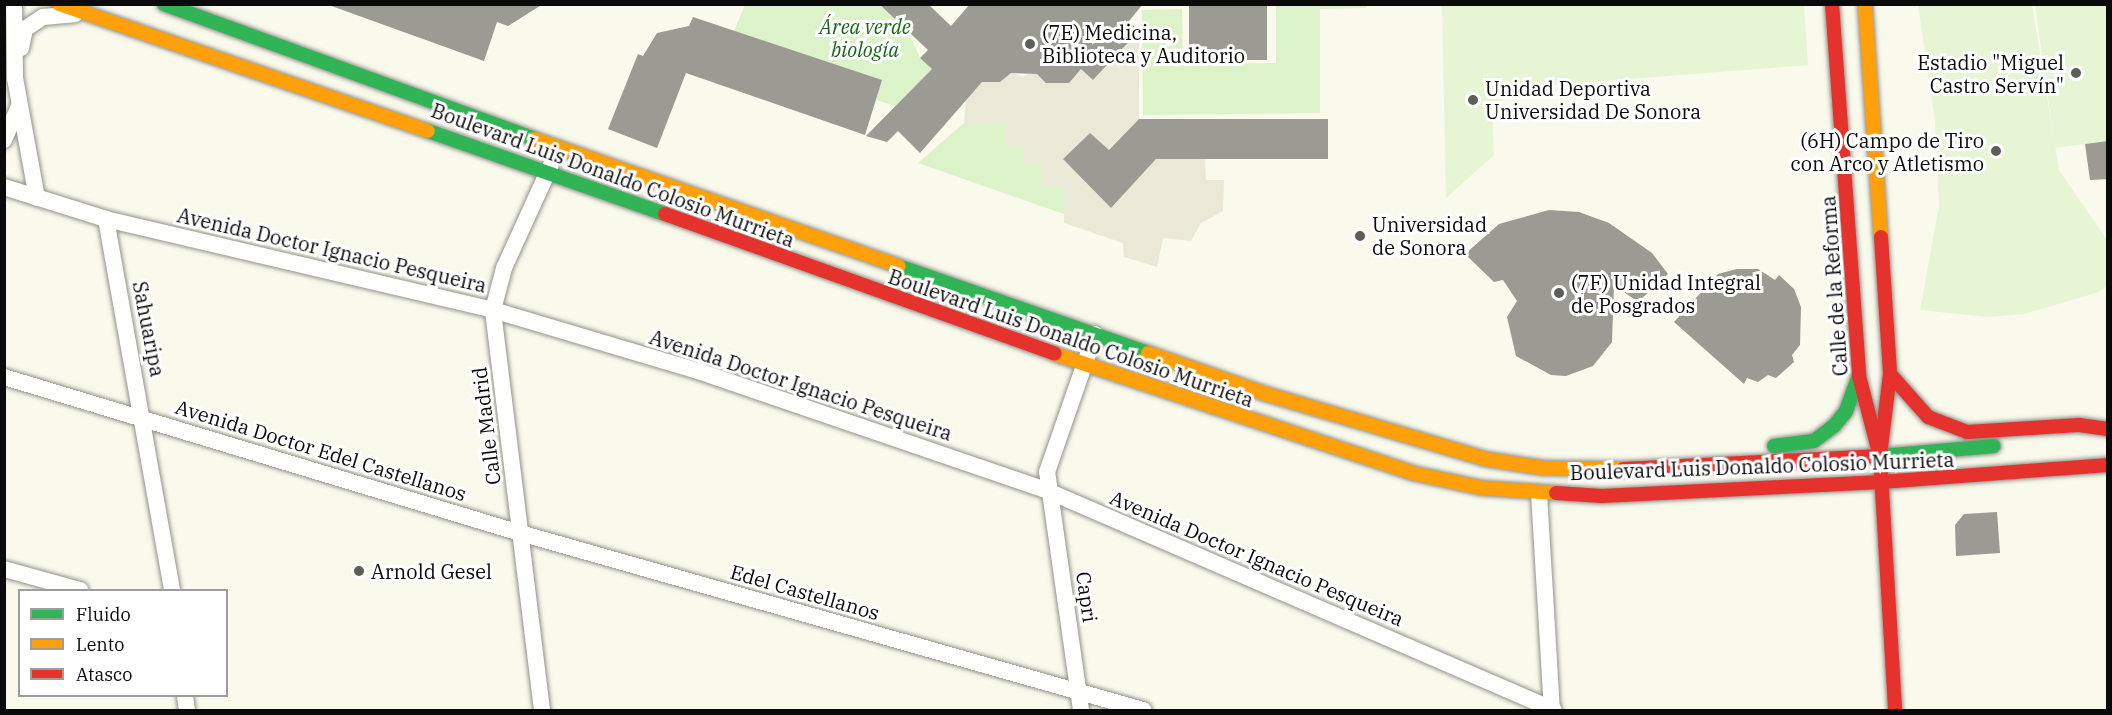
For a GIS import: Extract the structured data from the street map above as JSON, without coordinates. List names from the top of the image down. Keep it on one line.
{"streets":{"main road":["Boulevard Luis Donaldo Colosio Murrieta","Calle de la Reforma"],"street":["Avenida Doctor Ignacio Pesqueira","Sahuaripa","Calle Madrid","Avenida Doctor Edel Castellanos","Edel Castellanos","Capri"]},"crossings":[["Boulevard Luis Donaldo Colosio Murrieta","Calle de la Reforma"],["Boulevard Luis Donaldo Colosio Murrieta","Calle Madrid"],["Boulevard Luis Donaldo Colosio Murrieta","Capri"],["Avenida Doctor Ignacio Pesqueira","Sahuaripa"],["Avenida Doctor Ignacio Pesqueira","Calle Madrid"],["Avenida Doctor Ignacio Pesqueira","Capri"],["Sahuaripa","Avenida Doctor Edel Castellanos"],["Calle Madrid","Avenida Doctor Edel Castellanos"],["Calle Madrid","Edel Castellanos"],["Avenida Doctor Edel Castellanos","Edel Castellanos"],["Edel Castellanos","Capri"]],"parks":["Área verde biología"],"places":["(7E) Medicina, Biblioteca y Auditorio","Estadio \"Miguel Castro Servín\"","Unidad Deportiva Universidad De Sonora","(6H) Campo de Tiro con Arco y Atletismo","Universidad de Sonora","(7F) Unidad Integral de Posgrados","Arnold Gesel"],"legend":["Fluido","Lento","Atasco"]}
